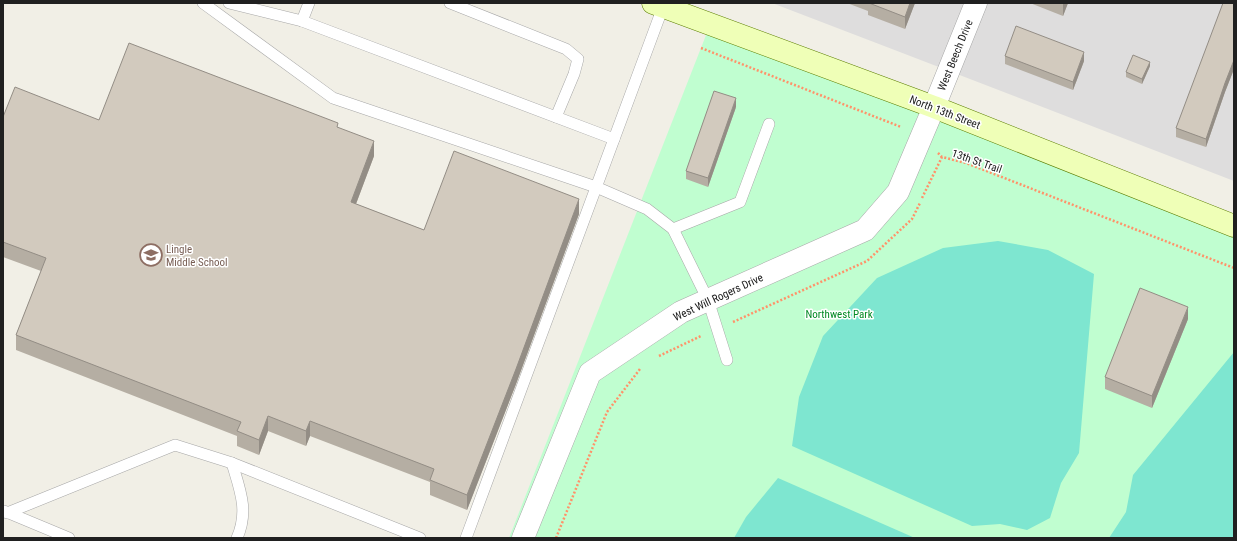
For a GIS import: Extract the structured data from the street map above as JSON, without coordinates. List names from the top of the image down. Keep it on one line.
{"streets":{"main road":["North 13th Street"],"street":["West Beech Drive","West Will Rogers Drive"],"path":["13th St Trail"]},"crossings":[["West Beech Drive","North 13th Street"],["West Beech Drive","West Will Rogers Drive"],["North 13th Street","West Will Rogers Drive"],["13th St Trail","West Will Rogers Drive"]],"parks":["Northwest Park"],"places":{"school or university":["Lingle Middle School"]}}
